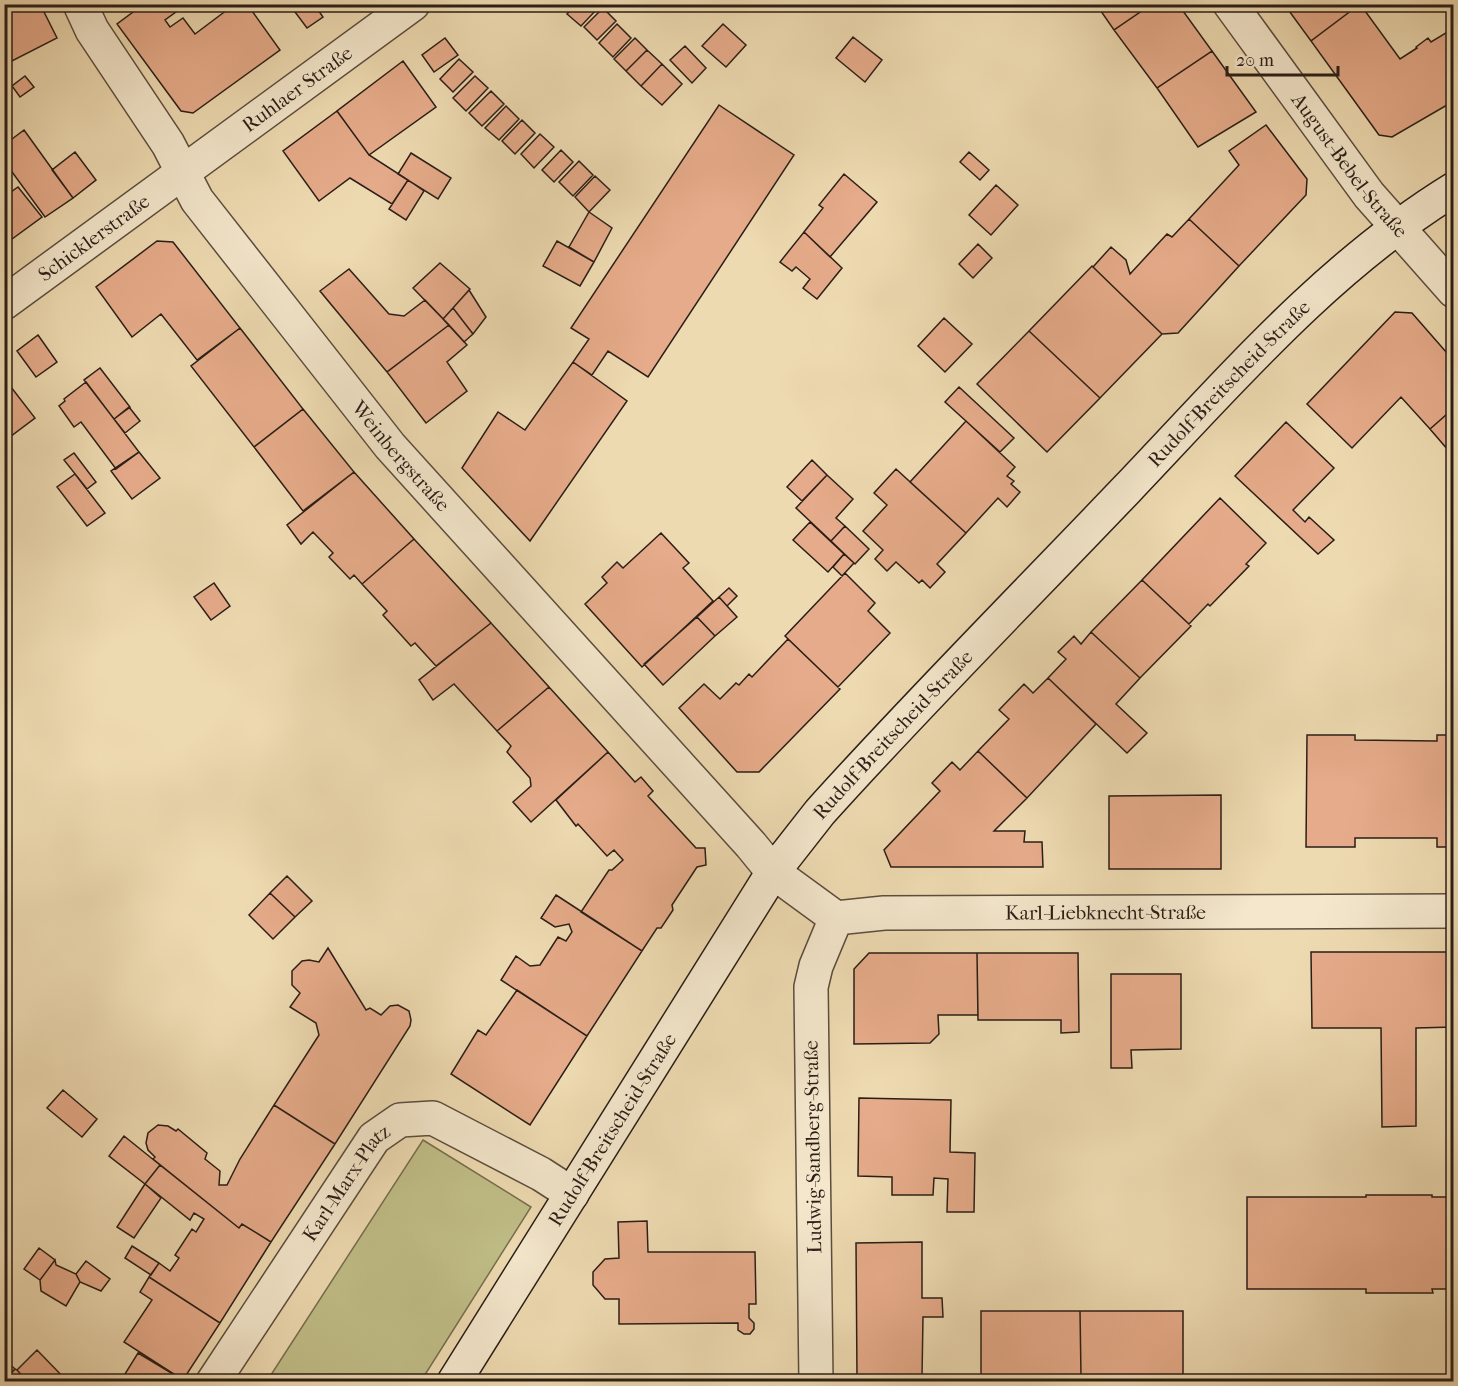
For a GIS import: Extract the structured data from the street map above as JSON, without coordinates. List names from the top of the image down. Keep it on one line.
{"streets":{"street":["Ruhlaer Straße","August-Bebel-Straße","Schicklerstraße","Rudolf-Breitscheid-Straße","Weinbergstraße","Karl-Liebknecht-Straße","Ludwig-Sandberg-Straße","Karl-Marx-Platz"]},"crossings":[["Ruhlaer Straße","Schicklerstraße"],["Ruhlaer Straße","Weinbergstraße"],["August-Bebel-Straße","Rudolf-Breitscheid-Straße"],["Schicklerstraße","Weinbergstraße"],["Rudolf-Breitscheid-Straße","Weinbergstraße"],["Rudolf-Breitscheid-Straße","Karl-Marx-Platz"],["Karl-Liebknecht-Straße","Ludwig-Sandberg-Straße"]],"scale_bar":"20 m"}
